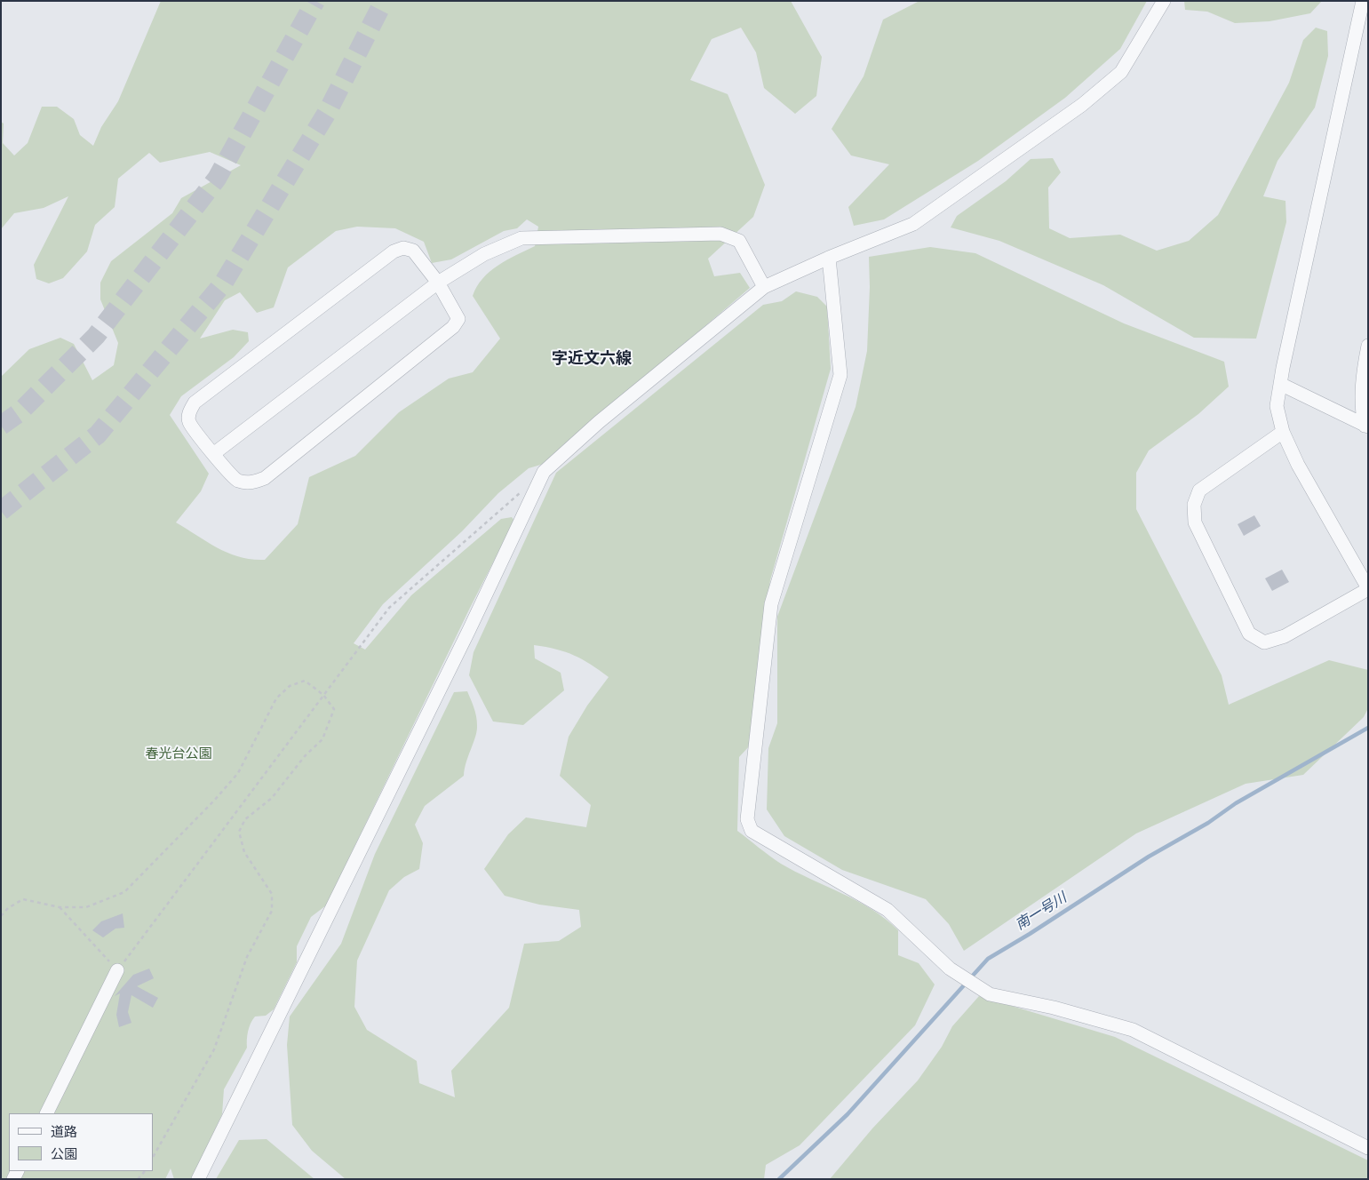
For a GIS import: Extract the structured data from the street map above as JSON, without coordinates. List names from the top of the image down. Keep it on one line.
{"districts":["字近文六線"],"water":["南一号川"],"parks":["春光台公園"],"legend":["道路","公園"]}
